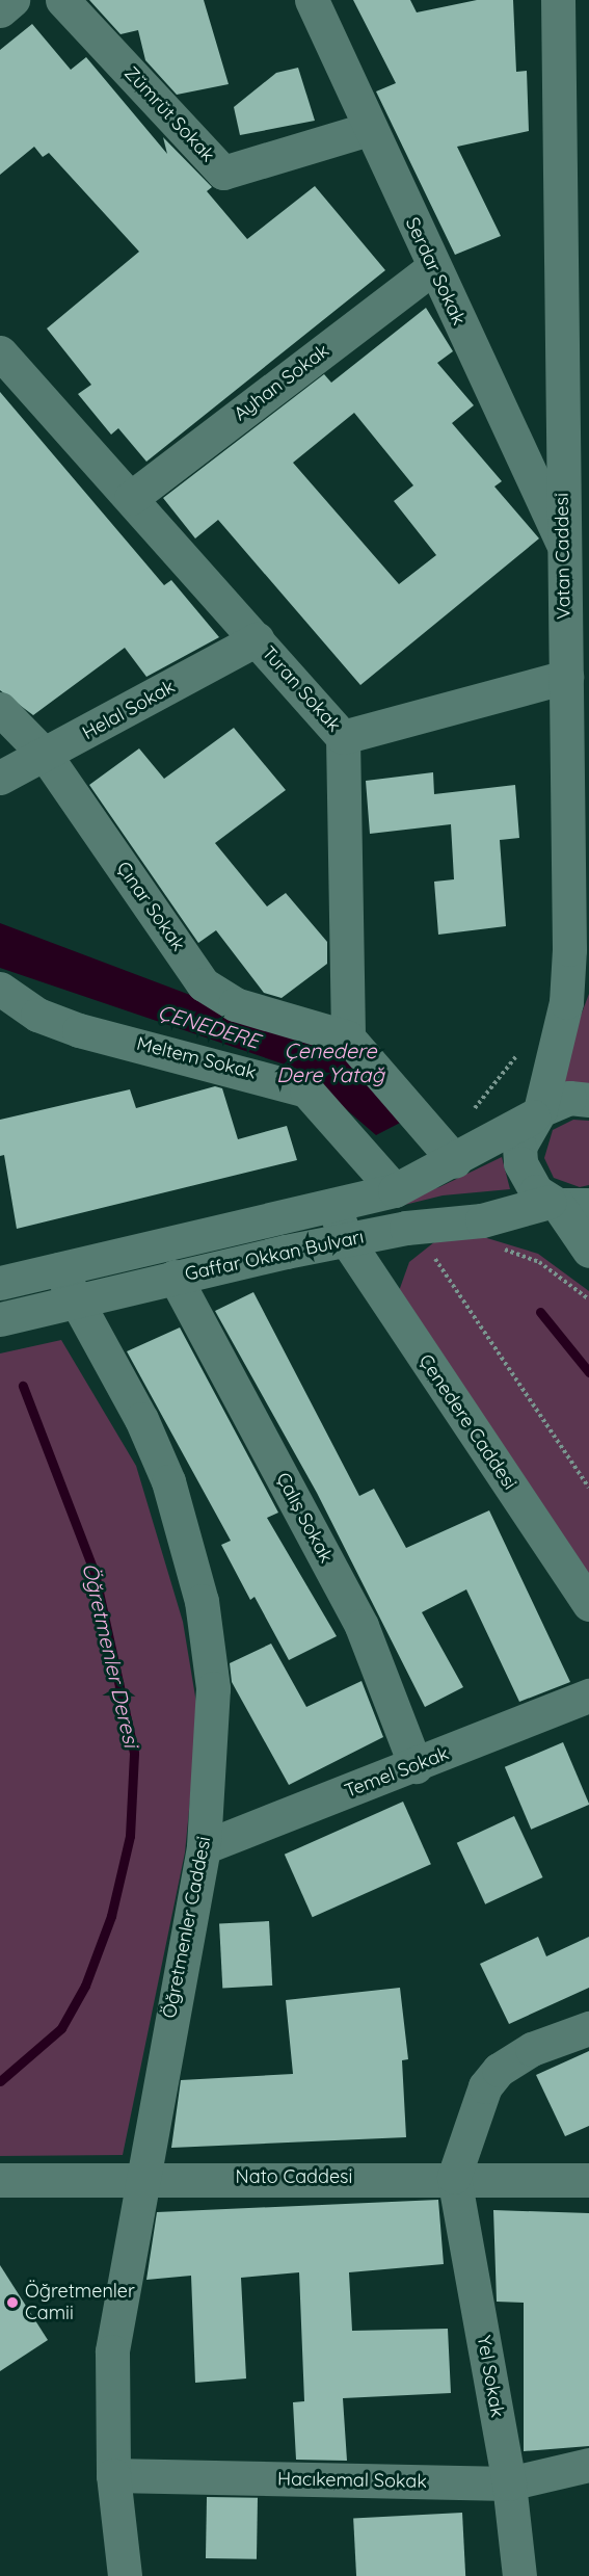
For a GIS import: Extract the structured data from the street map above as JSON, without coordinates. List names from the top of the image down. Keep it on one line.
{"streets":{"street":["Zümrüt Sokak","Serdar Sokak","Ayhan Sokak","Vatan Caddesi","Turan Sokak","Helal Sokak","Çınar Sokak","Meltem Sokak","Gaffar Okkan Bulvarı","Çenedere Caddesi","Çalış Sokak","Temel Sokak","Öğretmenler Caddesi","Nato Caddesi","Yel Sokak","Hacıkemal Sokak"]},"crossings":[["Zümrüt Sokak","Serdar Sokak"],["Serdar Sokak","Ayhan Sokak"],["Serdar Sokak","Vatan Caddesi"],["Ayhan Sokak","Turan Sokak"],["Vatan Caddesi","Gaffar Okkan Bulvarı"],["Turan Sokak","Helal Sokak"],["Turan Sokak","Çınar Sokak"],["Helal Sokak","Çınar Sokak"],["Meltem Sokak","Gaffar Okkan Bulvarı"],["Gaffar Okkan Bulvarı","Çenedere Caddesi"],["Gaffar Okkan Bulvarı","Çalış Sokak"],["Gaffar Okkan Bulvarı","Öğretmenler Caddesi"],["Çalış Sokak","Temel Sokak"],["Temel Sokak","Öğretmenler Caddesi"],["Öğretmenler Caddesi","Nato Caddesi"],["Öğretmenler Caddesi","Hacıkemal Sokak"],["Nato Caddesi","Yel Sokak"],["Yel Sokak","Hacıkemal Sokak"]],"water":["ÇENEDERE","Çenedere Dere Yatağ","Öğretmenler Deresi"],"places":["Öğretmenler Camii"]}
